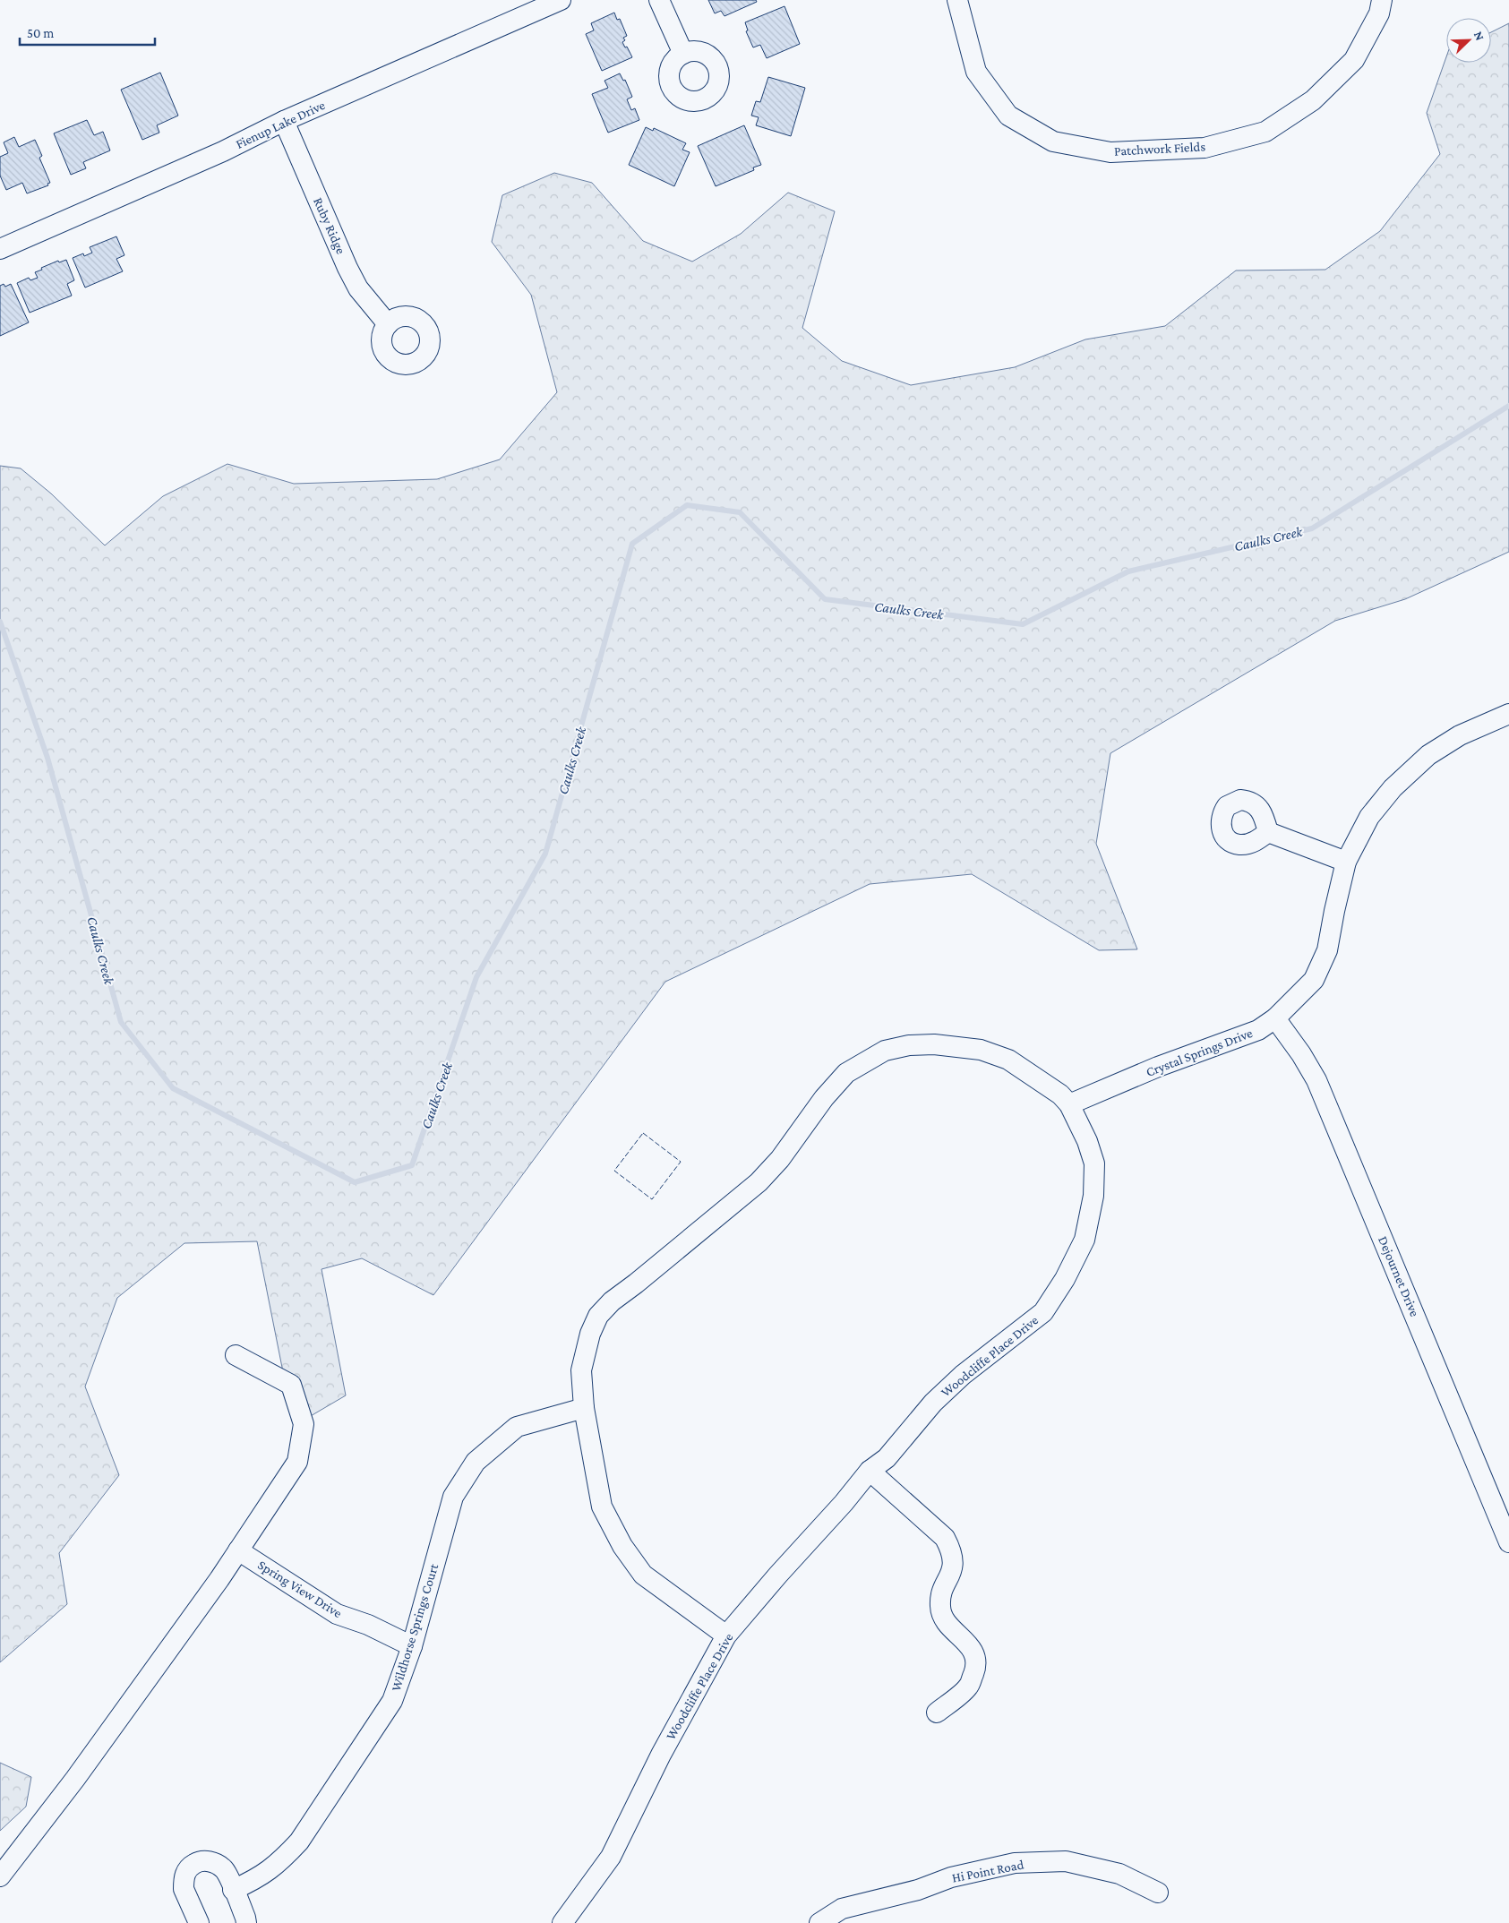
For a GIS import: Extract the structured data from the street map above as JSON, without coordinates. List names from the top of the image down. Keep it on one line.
{"streets":{"street":["Fienup Lake Drive","Patchwork Fields","Ruby Ridge","Crystal Springs Drive","Dejournet Drive","Woodcliffe Place Drive","Spring View Drive","Wildhorse Springs Court","Hi Point Road"]},"crossings":[["Fienup Lake Drive","Ruby Ridge"],["Crystal Springs Drive","Dejournet Drive"],["Crystal Springs Drive","Woodcliffe Place Drive"],["Woodcliffe Place Drive","Wildhorse Springs Court"],["Spring View Drive","Wildhorse Springs Court"]],"water":["Caulks Creek"],"scale_bar":"50 m","north":"top right"}
